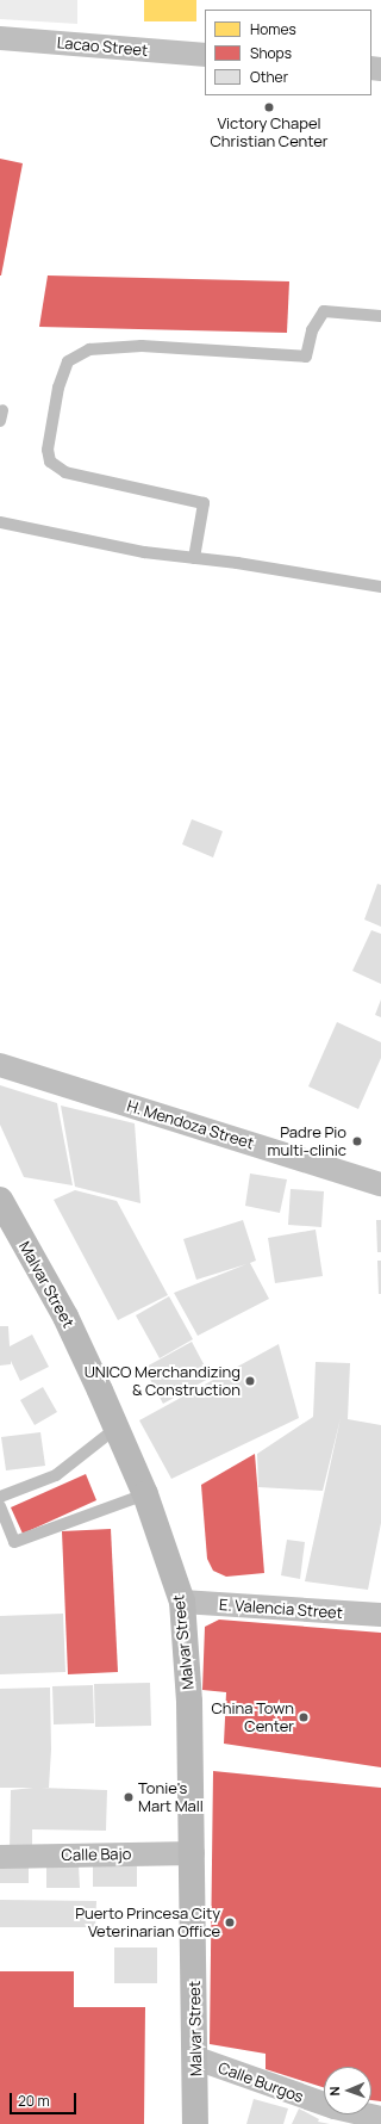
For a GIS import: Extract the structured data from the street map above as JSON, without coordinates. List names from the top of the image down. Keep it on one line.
{"streets":{"main road":["Malvar Street"],"street":["Lacao Street","H. Mendoza Street","E. Valencia Street","Calle Bajo","Calle Burgos"]},"crossings":[["Malvar Street","E. Valencia Street"],["Malvar Street","Calle Bajo"],["Malvar Street","Calle Burgos"]],"places":["Victory Chapel Christian Center","Padre Pio multi-clinic","UNICO Merchandizing & Construction","China Town Center","Tonie's Mart Mall","Puerto Princesa City Veterinarian Office"],"legend":["Homes","Shops","Other"],"scale_bar":"20 m","north":"left"}
